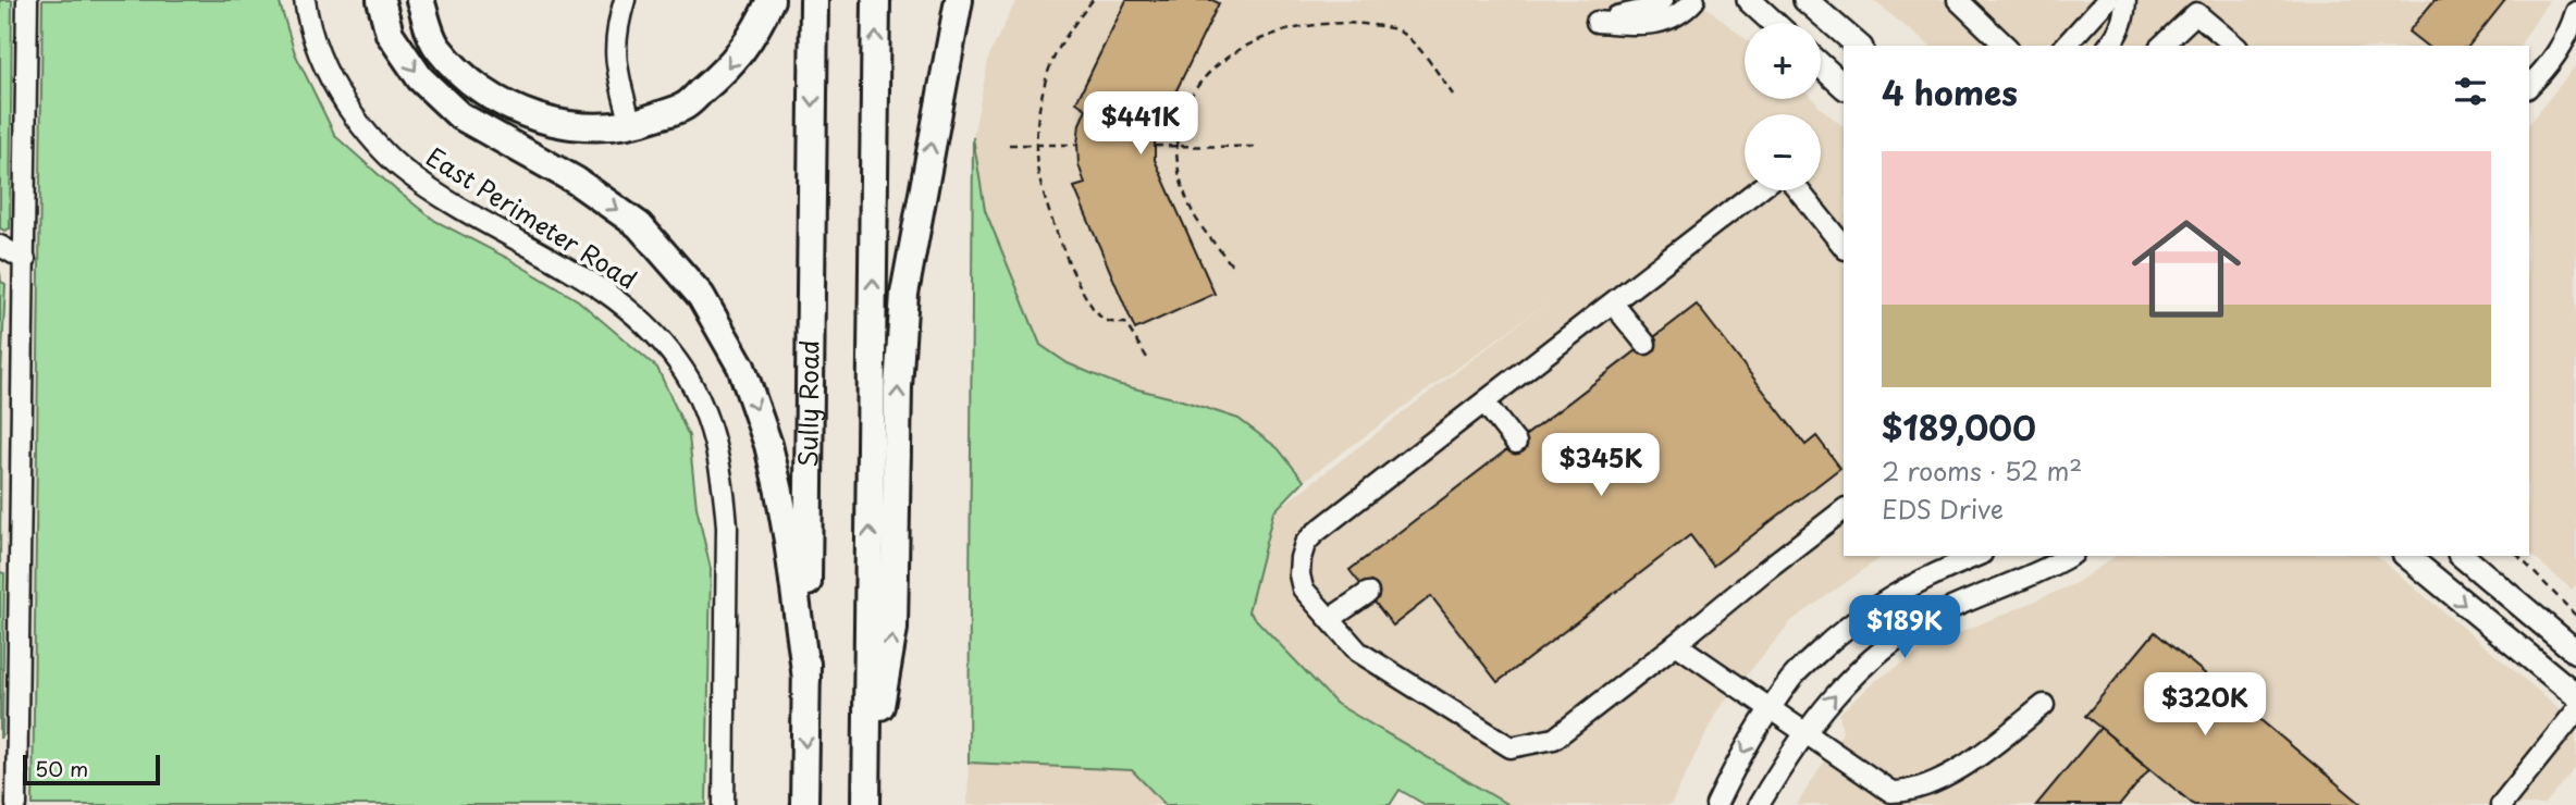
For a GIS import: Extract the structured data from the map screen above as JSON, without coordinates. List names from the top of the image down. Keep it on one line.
{"streets":{"highway":["Sully Road"],"street":["East Perimeter Road"]},"scale_bar":"50 m","page":{"map_buttons":["+","−"],"heading":"4 homes","price":["$441K","$345K","$189K","$320K"],"list":[{"name":"$189,000","note":"2 rooms · 52 m² · EDS Drive"}],"scale":"50 m"}}
